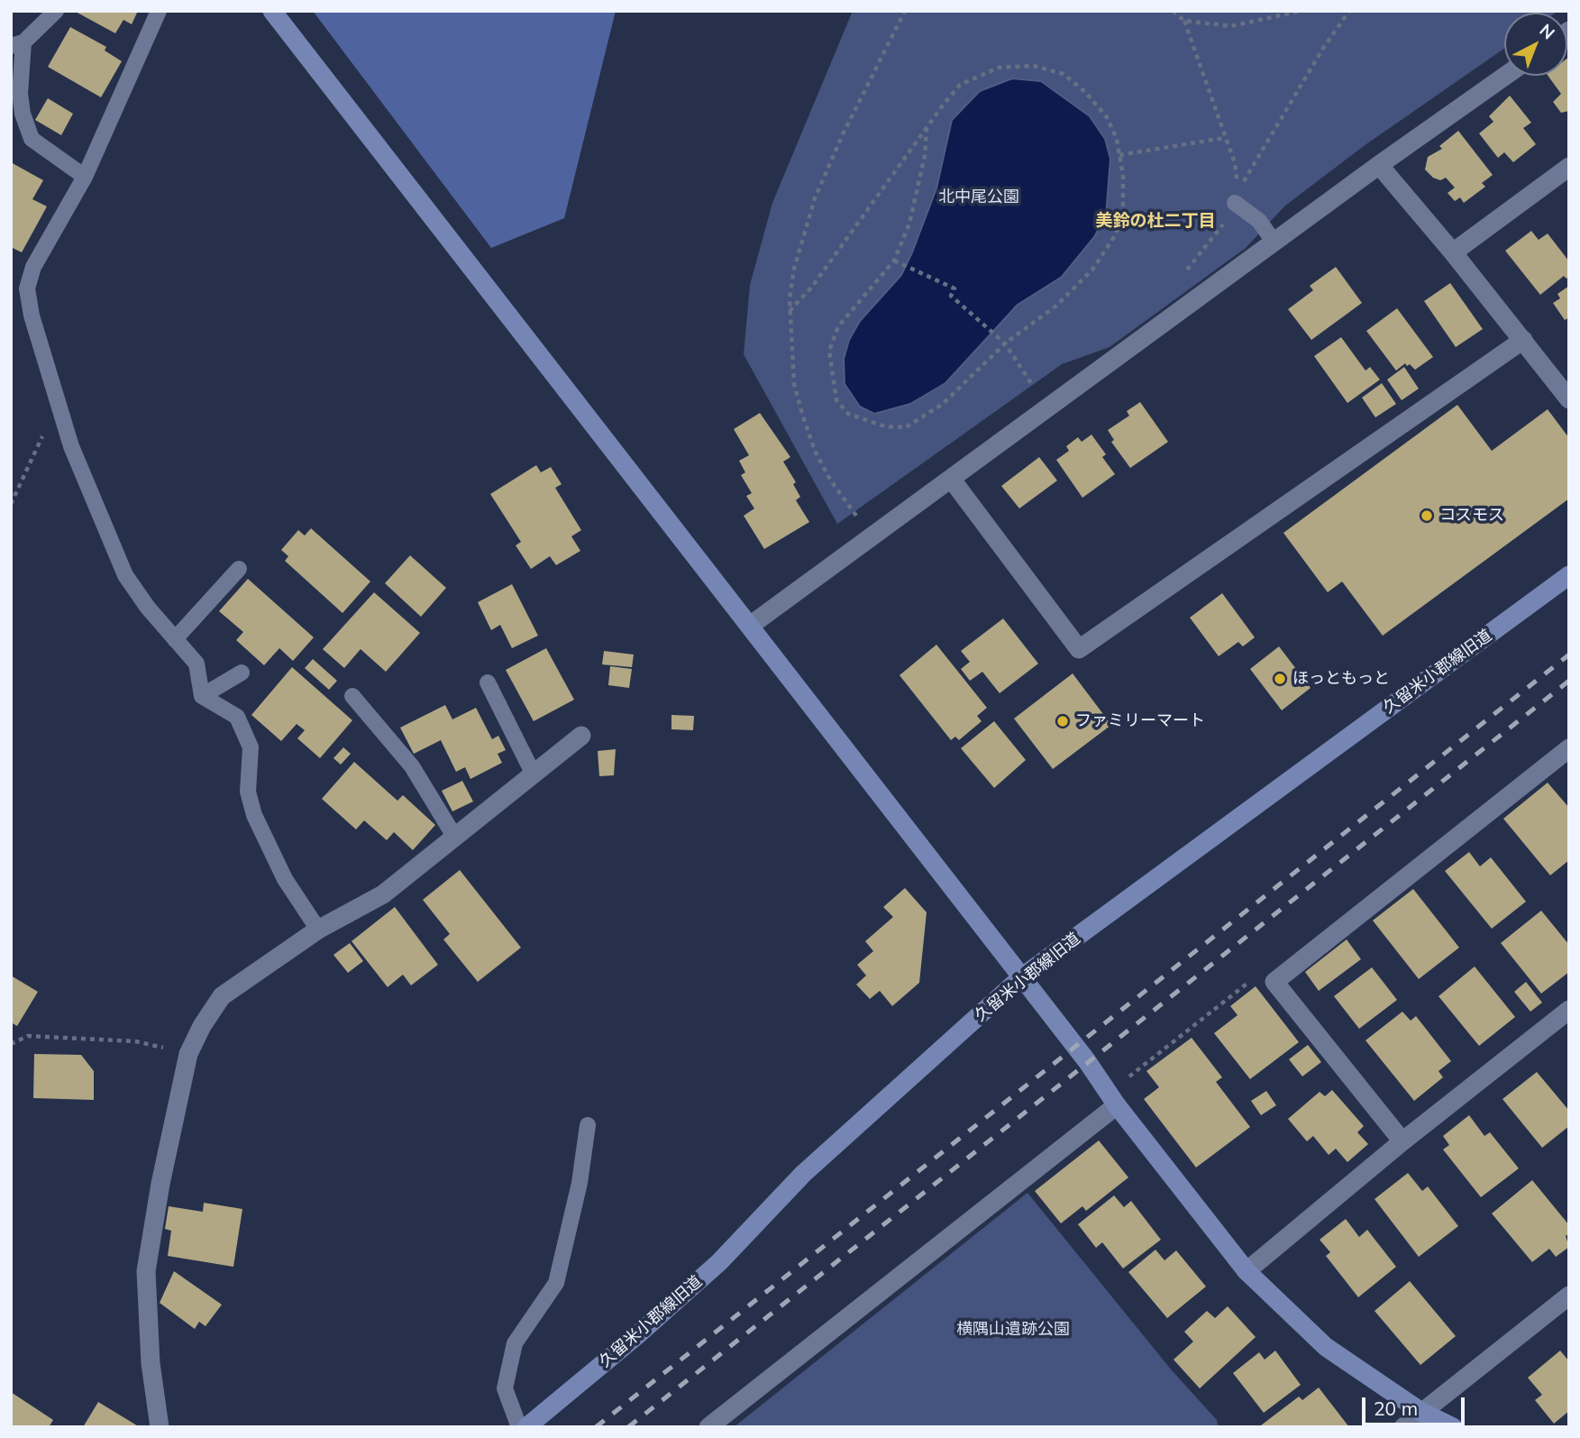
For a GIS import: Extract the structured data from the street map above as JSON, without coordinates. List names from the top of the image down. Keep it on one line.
{"streets":{"street":["久留米小郡線旧道"]},"districts":["美鈴の杜二丁目"],"parks":["北中尾公園","横隅山遺跡公園"],"places":["コスモス","ほっともっと","ファミリーマート"],"scale_bar":"20 m","north":"top right"}
